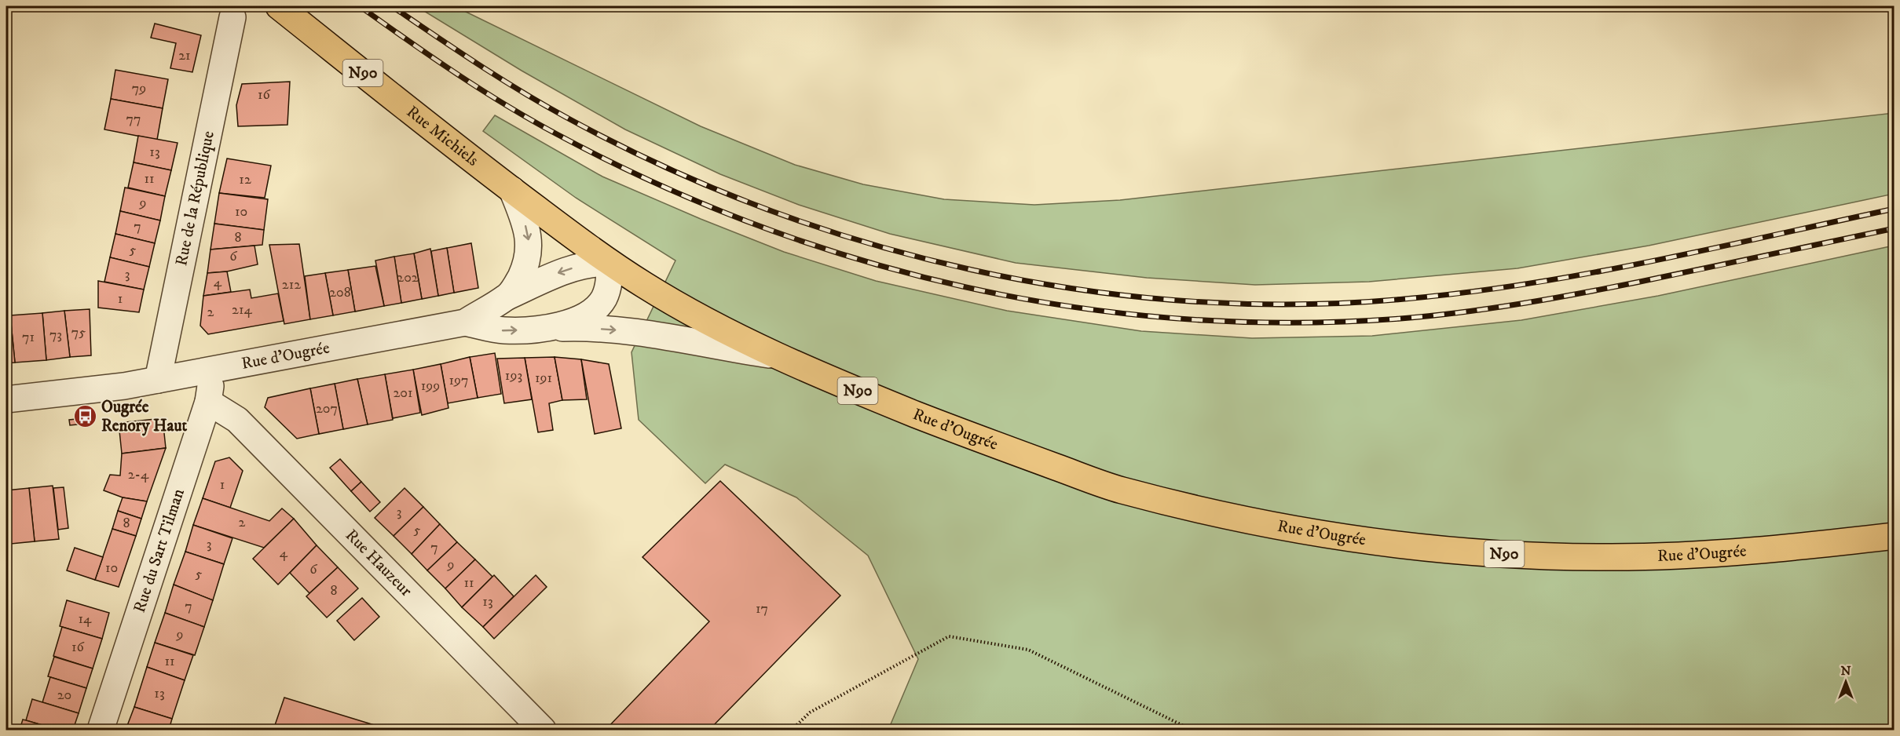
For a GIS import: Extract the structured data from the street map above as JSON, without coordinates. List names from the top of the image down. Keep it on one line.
{"streets":{"main road":["N90","Rue Michiels","Rue d'Ougrée"],"street":["Rue de la République","Rue du Sart Tilman","Rue Hauzeur"]},"crossings":[["Rue Michiels","Rue d'Ougrée"],["Rue de la République","Rue d'Ougrée"],["Rue d'Ougrée","Rue du Sart Tilman"],["Rue du Sart Tilman","Rue Hauzeur"]],"places":{"bus stop":["Ougrée Renory Haut"]},"house_numbers":["21","79","16","77","13","11","12","9","10","7","8","5","6","3","202","4","212","208","1","214","2","75","73","71","193","191","197","199","201","207","2-4","1","3","2","8","5","3","7","4","9","10","6","5","11","8","13","7","17","14","9","16","11","13","20"],"north":"top"}
